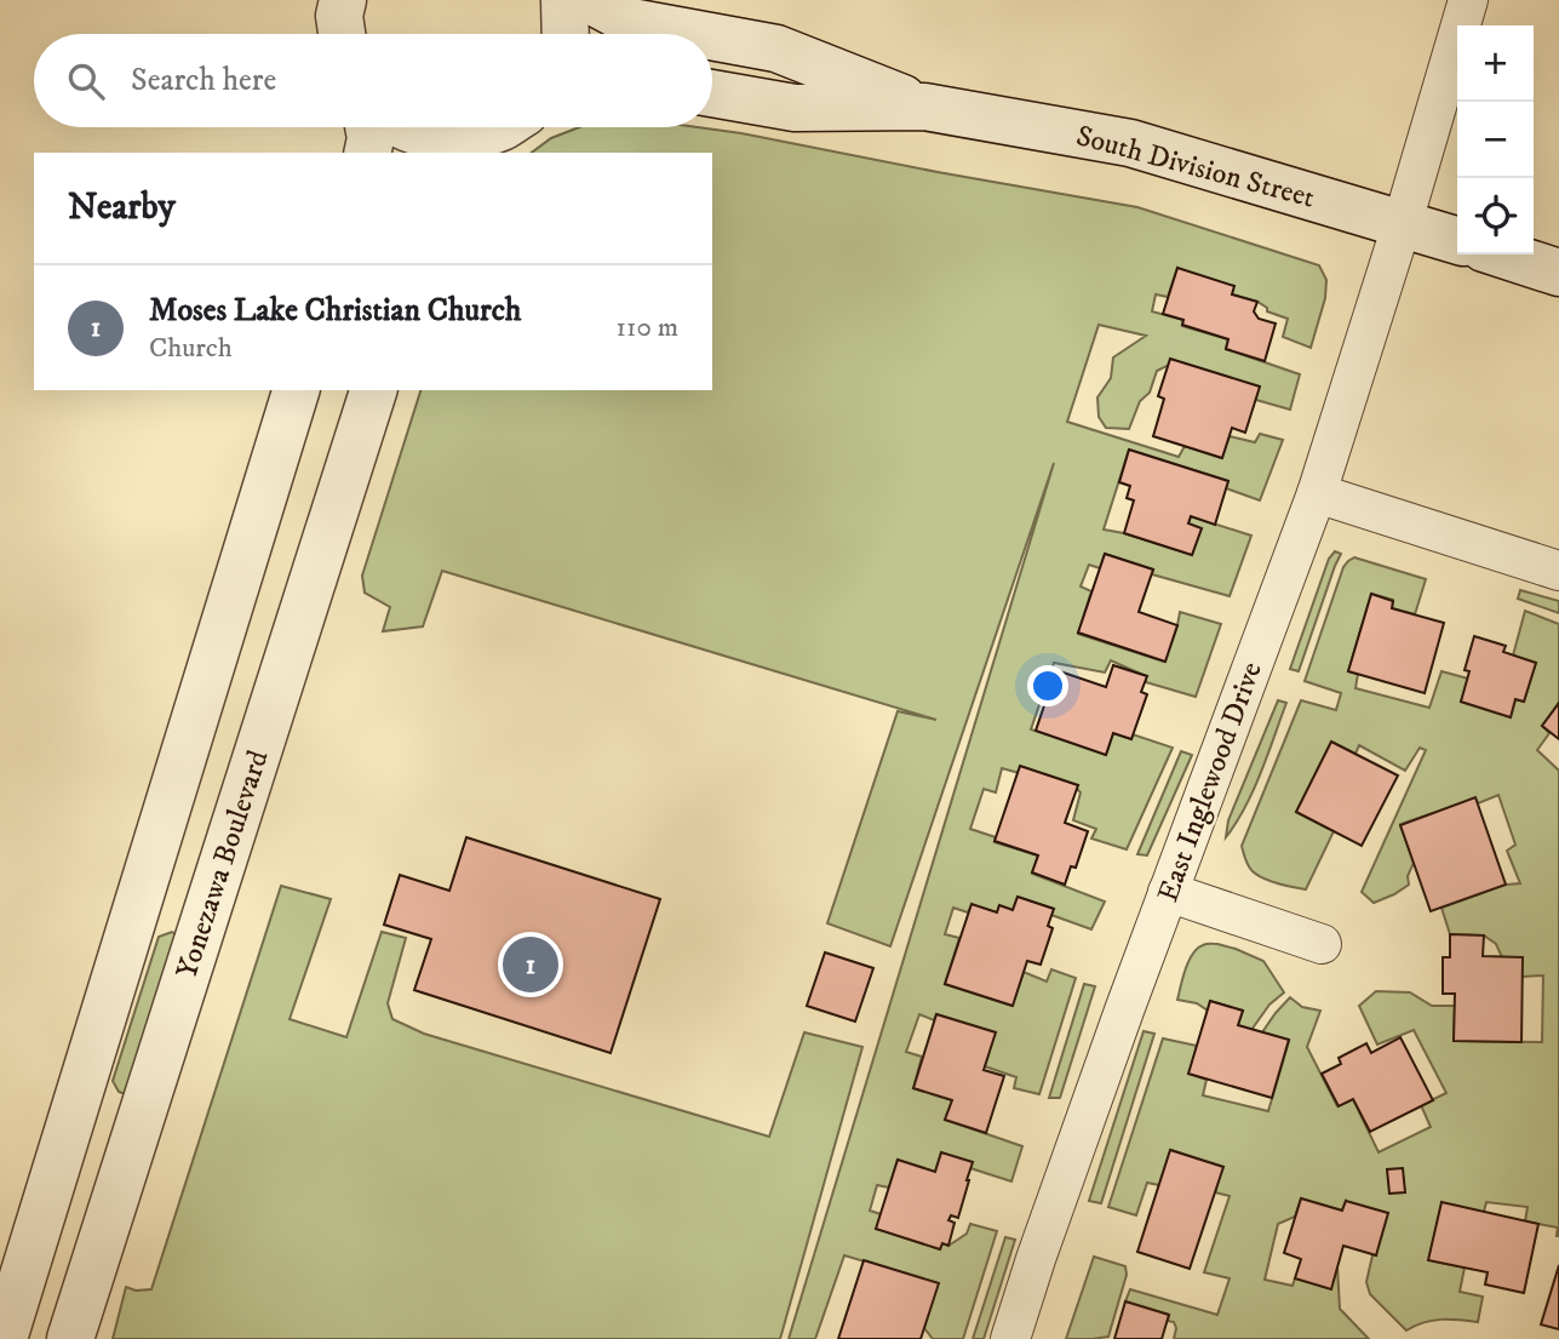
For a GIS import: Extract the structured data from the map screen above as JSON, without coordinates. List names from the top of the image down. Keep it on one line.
{"streets":{"street":["South Division Street","East Inglewood Drive","Yonezawa Boulevard"]},"crossings":[["South Division Street","East Inglewood Drive"]],"page":{"map_buttons":["+","−"],"search":"Search here","heading":"Nearby","list":[{"mark":"1","name":"Moses Lake Christian Church","note":"Church","value":"110 m"}],"pins":"1"}}
